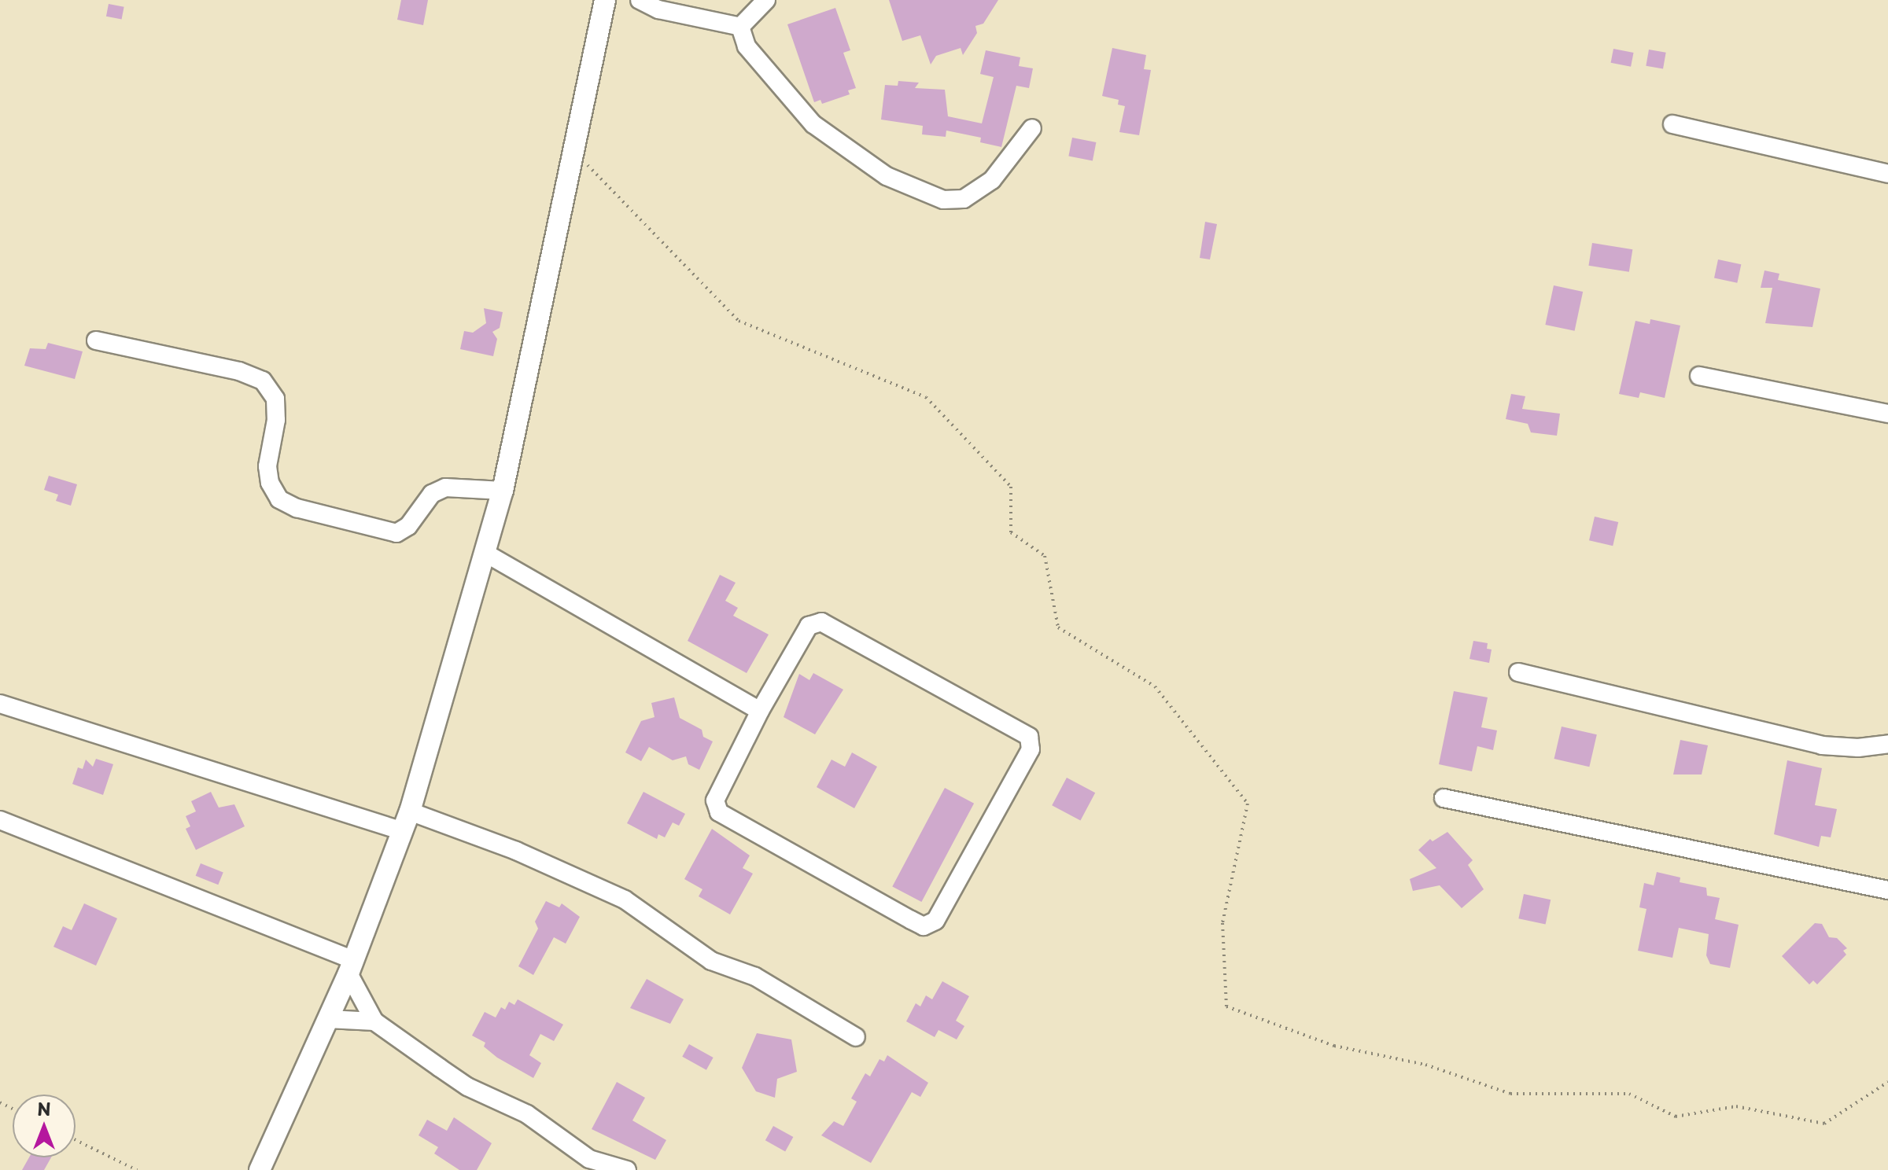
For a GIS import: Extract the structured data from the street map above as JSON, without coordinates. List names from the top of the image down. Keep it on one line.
{"north":"top"}
